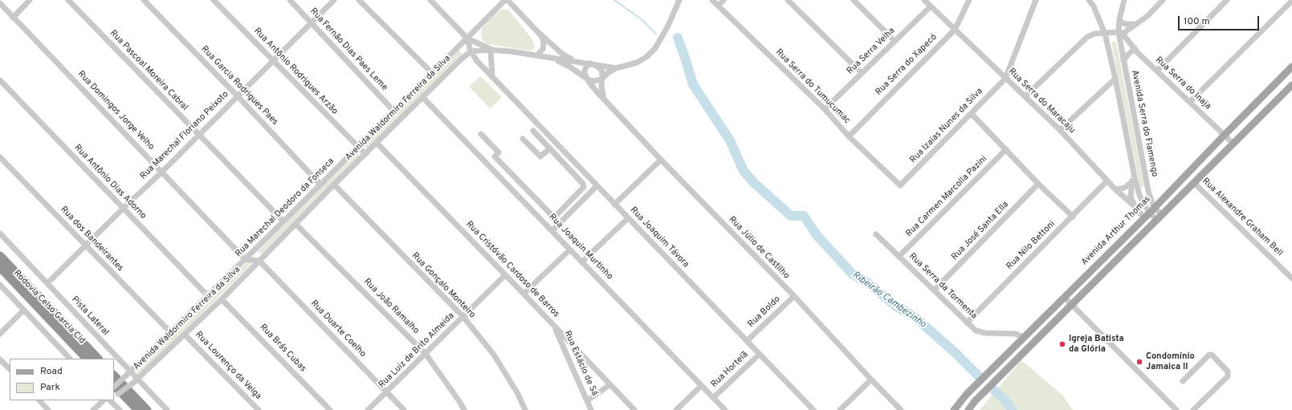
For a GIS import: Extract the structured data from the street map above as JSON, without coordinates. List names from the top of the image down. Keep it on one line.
{"streets":{"highway":["Rodovia Celso Garcia Cid"],"main road":["Avenida Arthur Thomas"],"street":["Rua Fernão Dias Paes Leme","Rua Serra Velha","Rua Serra do Xapecó","Rua Pascoal Moreira Cabral","Rua Antônio Rodrigues Arzão","Rua Serra do Inaja","Rua Garcia Rodrigues Paes","Rua Serra do Tumucumac","Rua Serra do Maracaju","Avenida Waldormiro Ferreira da Silva","Rua Domingos Jorge Velho","Avenida Serra do Flamengo","Rua Izaias Nunes da Silva","Rua Marechal Floriano Peixoto","Rua Antônio Dias Adorno","Rua Carmen Marcolla Pazini","Rua Marechal Deodoro da Fonseca","Rua Alexandre Graham Bell","Rua José Santa Ella","Rua Joaquim Távora","Rua dos Bandeirantes","Rua Nilo Bettoni","Rua Joaquin Murtinho","Rua Júlio de Castilho","Rua Cristóvão Cardoso de Barros","Rua Gonçalo Monteiro","Rua Serra da Tormenta","Rua João Ramalho","Rua Boldo","Pista Lateral","Rua Duarte Coelho","Rua Brás Cubas","Rua Luiz de Brito Almeida","Rua Estácio de Sá","Rua Lourenço da Veiga","Rua Hortelã"]},"crossings":[["Rua Fernão Dias Paes Leme","Rua Marechal Floriano Peixoto"],["Rua Fernão Dias Paes Leme","Rua Marechal Deodoro da Fonseca"],["Rua Serra Velha","Rua Serra do Tumucumac"],["Rua Serra Velha","Rua Serra do Maracaju"],["Rua Serra do Xapecó","Rua Serra do Tumucumac"],["Rua Serra do Xapecó","Rua Serra do Maracaju"],["Rua Pascoal Moreira Cabral","Rua Marechal Floriano Peixoto"],["Rua Pascoal Moreira Cabral","Rua Marechal Deodoro da Fonseca"],["Rua Antônio Rodrigues Arzão","Avenida Waldormiro Ferreira da Silva"],["Rua Antônio Rodrigues Arzão","Rua Marechal Floriano Peixoto"],["Rua Antônio Rodrigues Arzão","Rua Marechal Deodoro da Fonseca"],["Rua Serra do Inaja","Avenida Serra do Flamengo"],["Rua Serra do Inaja","Avenida Arthur Thomas"],["Rua Garcia Rodrigues Paes","Rua Marechal Floriano Peixoto"],["Rua Garcia Rodrigues Paes","Rua Marechal Deodoro da Fonseca"],["Rua Serra do Tumucumac","Rua Izaias Nunes da Silva"],["Rua Serra do Maracaju","Avenida Serra do Flamengo"],["Rua Serra do Maracaju","Rua Izaias Nunes da Silva"],["Rua Serra do Maracaju","Avenida Arthur Thomas"],["Rua Serra do Maracaju","Rua Nilo Bettoni"],["Avenida Waldormiro Ferreira da Silva","Rua Joaquim Távora"],["Avenida Waldormiro Ferreira da Silva","Rua Joaquin Murtinho"],["Avenida Waldormiro Ferreira da Silva","Rua Cristóvão Cardoso de Barros"],["Avenida Waldormiro Ferreira da Silva","Rua Gonçalo Monteiro"],["Avenida Waldormiro Ferreira da Silva","Rua João Ramalho"],["Avenida Waldormiro Ferreira da Silva","Pista Lateral"],["Avenida Waldormiro Ferreira da Silva","Rua Duarte Coelho"],["Avenida Waldormiro Ferreira da Silva","Rua Brás Cubas"],["Avenida Waldormiro Ferreira da Silva","Rua Lourenço da Veiga"],["Rua Domingos Jorge Velho","Rua Marechal Floriano Peixoto"],["Rua Domingos Jorge Velho","Rua Marechal Deodoro da Fonseca"],["Avenida Serra do Flamengo","Avenida Arthur Thomas"],["Rua Marechal Floriano Peixoto","Rua Antônio Dias Adorno"],["Rua Marechal Floriano Peixoto","Rua dos Bandeirantes"],["Rua Marechal Floriano Peixoto","Pista Lateral"],["Rua Antônio Dias Adorno","Rua Marechal Deodoro da Fonseca"],["Rua Carmen Marcolla Pazini","Rua Serra da Tormenta"],["Rua Marechal Deodoro da Fonseca","Rua Joaquim Távora"],["Rua Marechal Deodoro da Fonseca","Rua dos Bandeirantes"],["Rua Marechal Deodoro da Fonseca","Pista Lateral"],["Rua José Santa Ella","Rua Serra da Tormenta"],["Avenida Arthur Thomas","Rua Serra da Tormenta"],["Rua Joaquim Távora","Rua Boldo"],["Rua Joaquim Távora","Rua Hortelã"],["Rua Nilo Bettoni","Rua Serra da Tormenta"],["Rua Joaquin Murtinho","Rua Hortelã"],["Rua Júlio de Castilho","Rua Boldo"],["Rua Cristóvão Cardoso de Barros","Rua Luiz de Brito Almeida"],["Rua Cristóvão Cardoso de Barros","Rua Estácio de Sá"],["Rua Gonçalo Monteiro","Rua Luiz de Brito Almeida"],["Rua João Ramalho","Rua Luiz de Brito Almeida"],["Rua Duarte Coelho","Rua Luiz de Brito Almeida"]],"water":["Ribeirão Cambezinho"],"places":["Igreja Batista da Glória","Condomínio Jamaica II"],"legend":["Road","Park"],"scale_bar":"100 m"}
